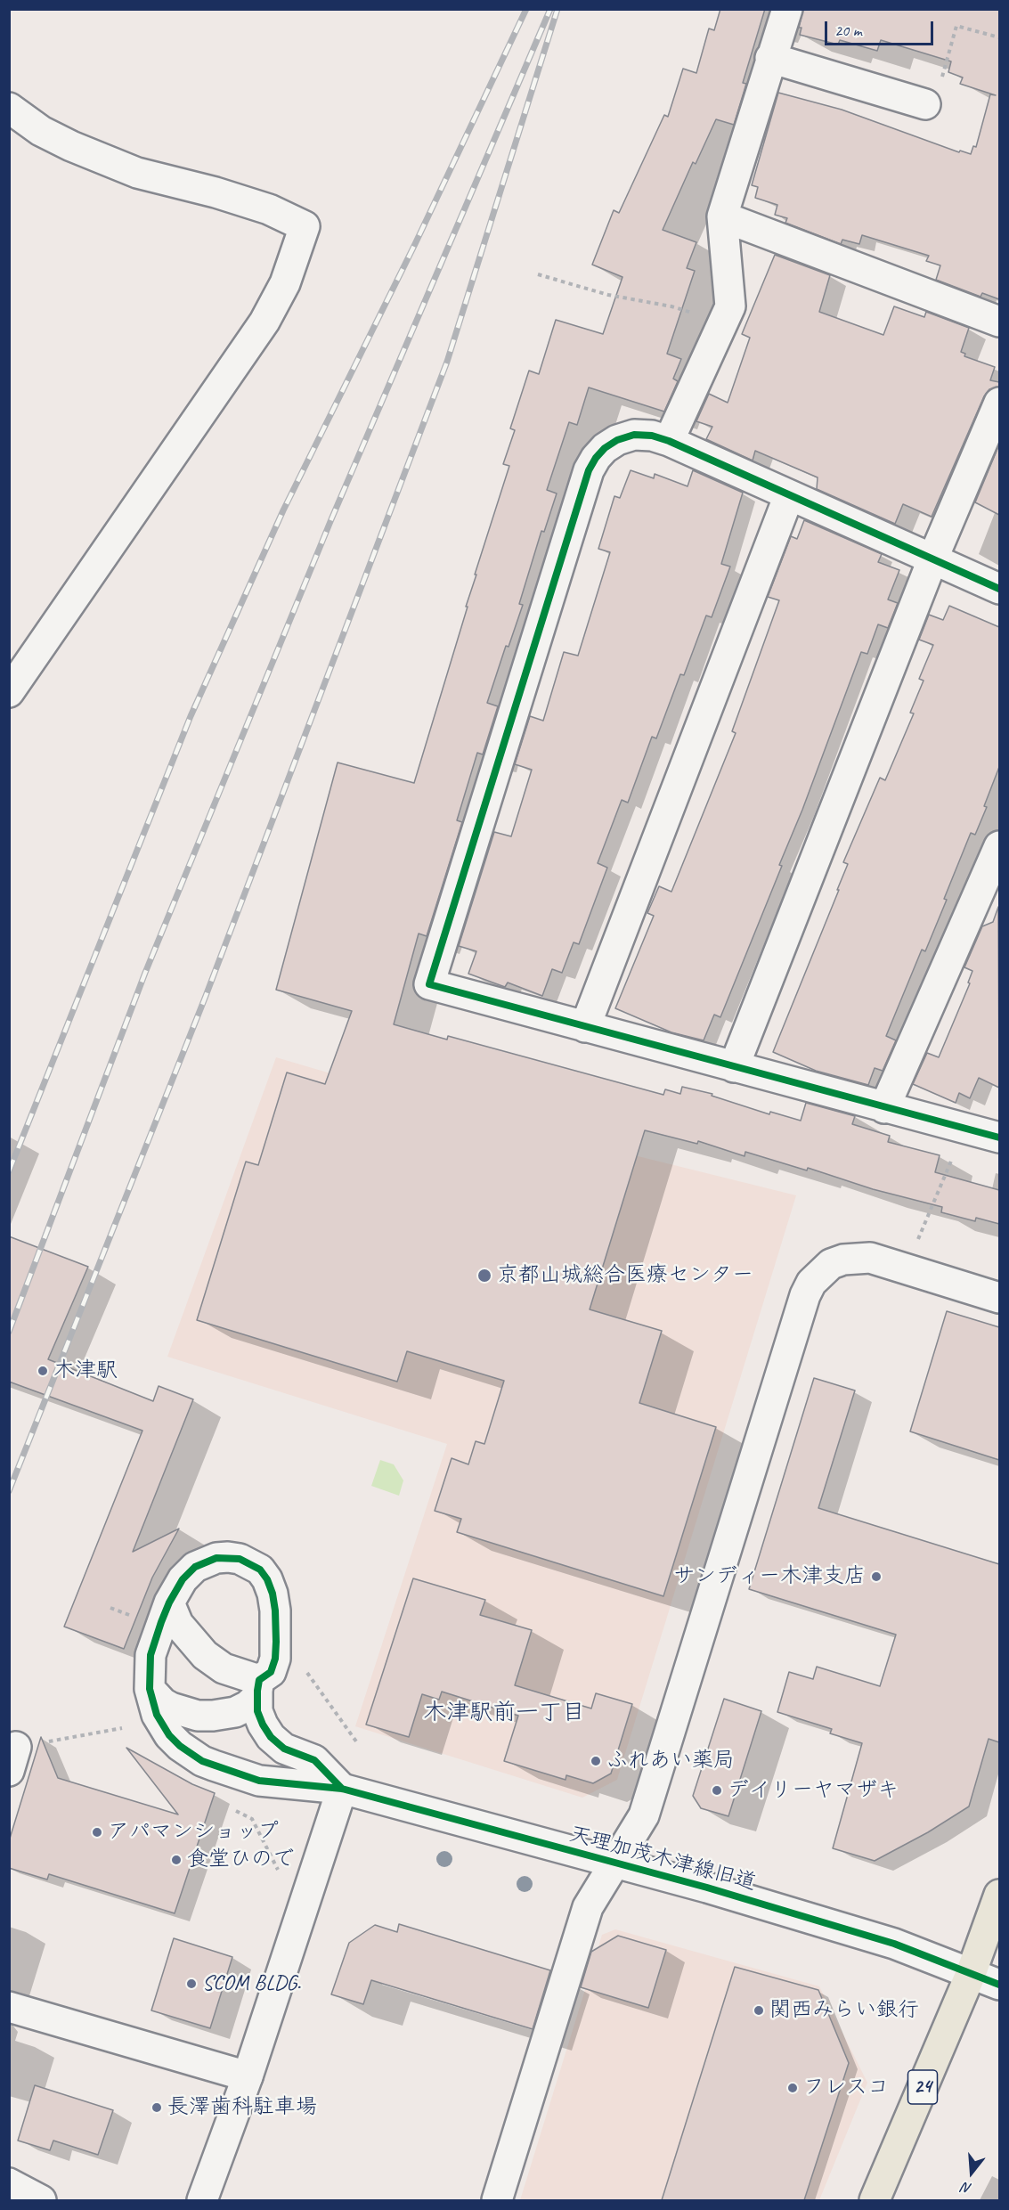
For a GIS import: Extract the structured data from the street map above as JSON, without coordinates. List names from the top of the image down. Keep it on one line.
{"streets":{"highway":["24"],"street":["天理加茂木津線旧道"]},"crossings":[["天理加茂木津線旧道","24"]],"districts":["木津駅前一丁目"],"places":["京都山城総合医療センター","木津駅","サンディー木津支店","ふれあい薬局","デイリーヤマザキ","アパマンショップ","食堂ひので","SCOM BLDG.","関西みらい銀行","フレスコ","長澤歯科駐車場"],"scale_bar":"20 m","north":"bottom"}
